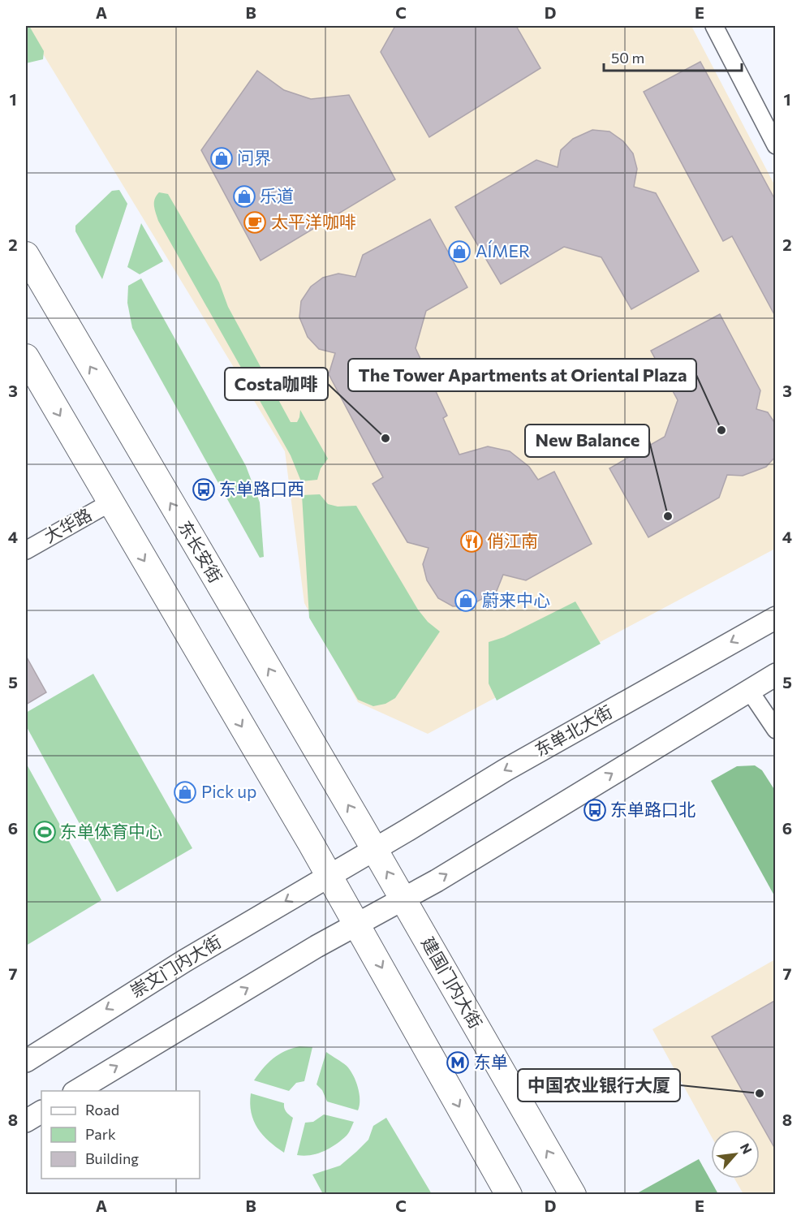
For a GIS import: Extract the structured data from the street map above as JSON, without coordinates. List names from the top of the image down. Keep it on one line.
{"streets":{"highway":["东长安街","建国门内大街"],"main road":["东单北大街","崇文门内大街"],"street":["大华路"]},"crossings":[["东长安街","东单北大街"],["东长安街","建国门内大街"],["东单北大街","崇文门内大街"]],"places":{"shop":["问界","乐道","AÍMER","蔚来中心","Pick up"],"cafe":["太平洋咖啡"],"other":["The Tower Apartments at Oriental Plaza","Costa咖啡","New Balance","中国农业银行大厦"],"bus stop":["东单路口西","东单路口北"],"restaurant":["俏江南"],"sports":["东单体育中心"],"metro station":["东单"]},"legend":["Road","Park","Building"],"scale_bar":"50 m","north":"top right","grid":{"columns":["A","B","C","D","E"],"rows":["1","2","3","4","5","6","7","8"]}}
